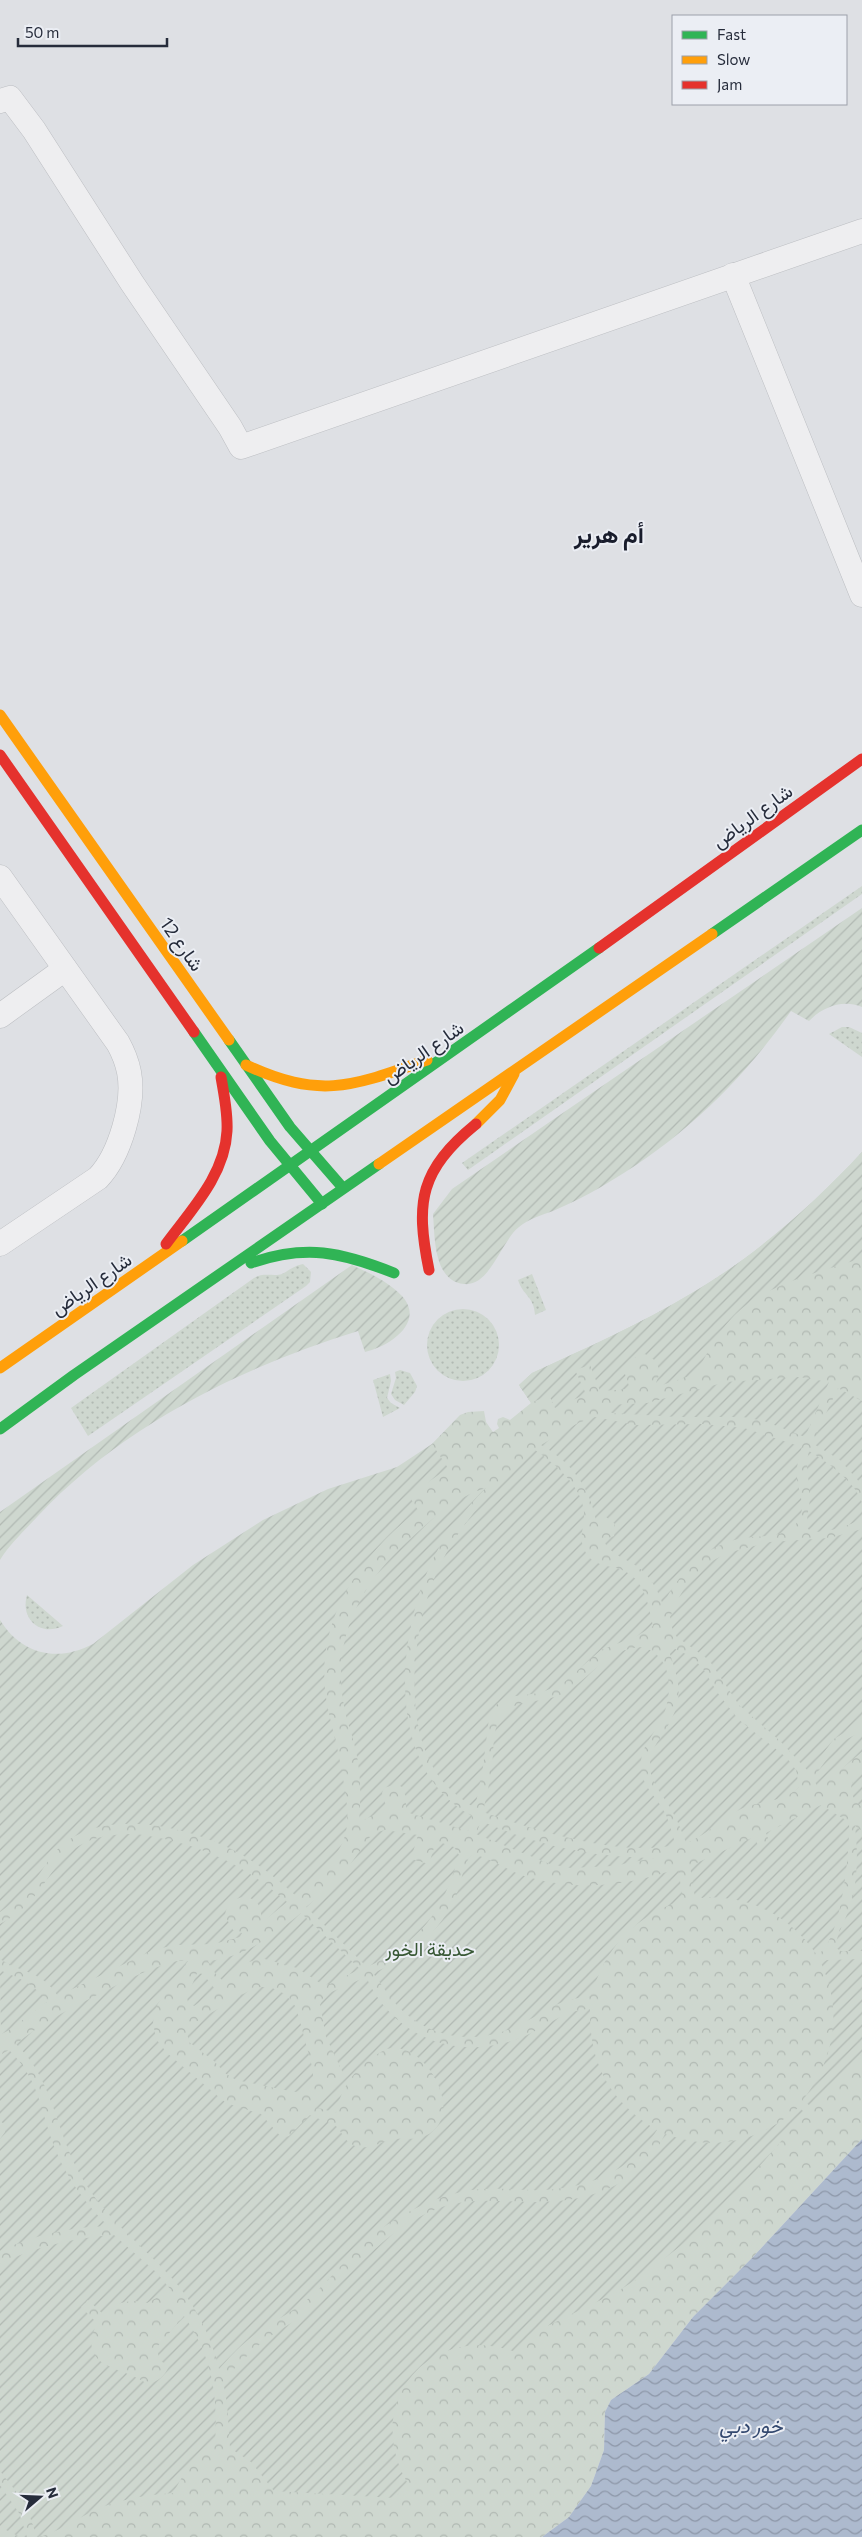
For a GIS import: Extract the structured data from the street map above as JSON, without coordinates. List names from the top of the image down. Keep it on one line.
{"streets":{"main road":["شارع الرياض","شارع 12"]},"crossings":[["شارع الرياض","شارع 12"]],"districts":["أم هرير"],"water":["خور دبي"],"parks":["حديقة الخور"],"legend":["Fast","Slow","Jam"],"scale_bar":"50 m","north":"right"}
